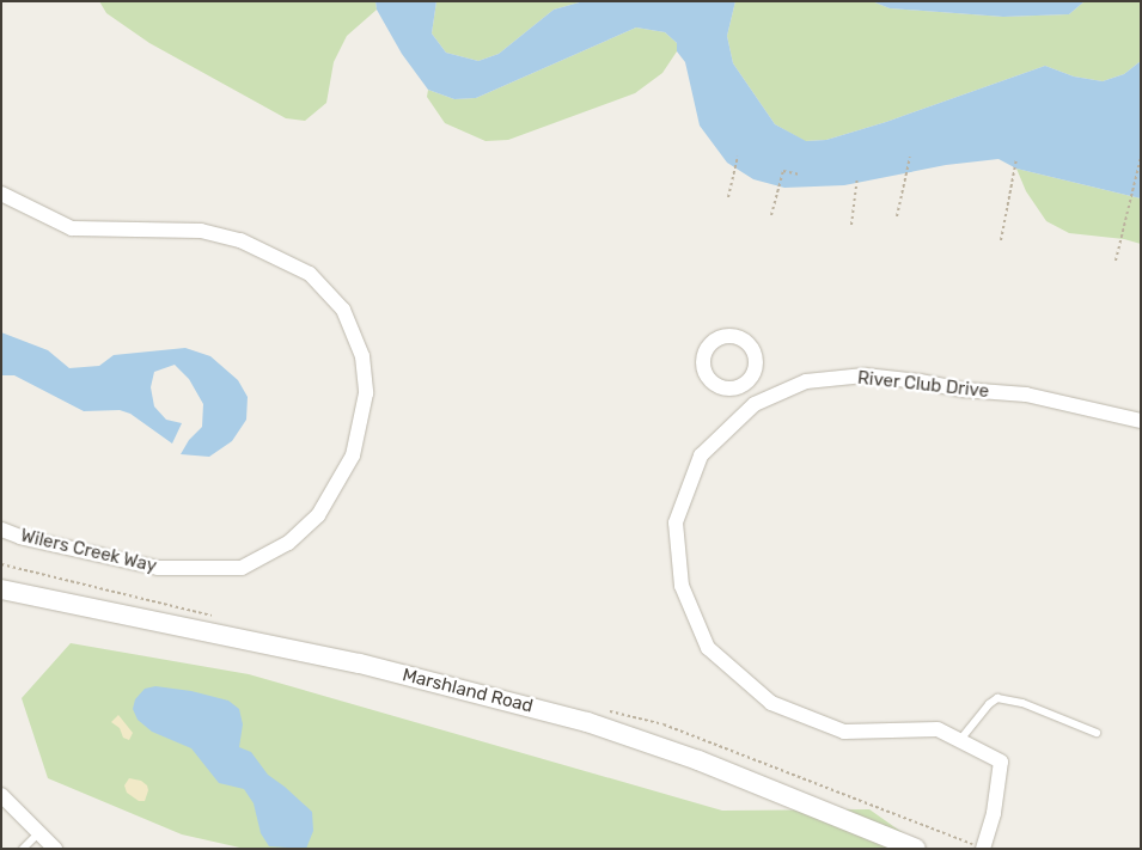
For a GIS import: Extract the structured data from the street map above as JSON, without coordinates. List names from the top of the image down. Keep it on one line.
{"streets":{"street":["River Club Drive","Wilers Creek Way","Marshland Road"]}}
